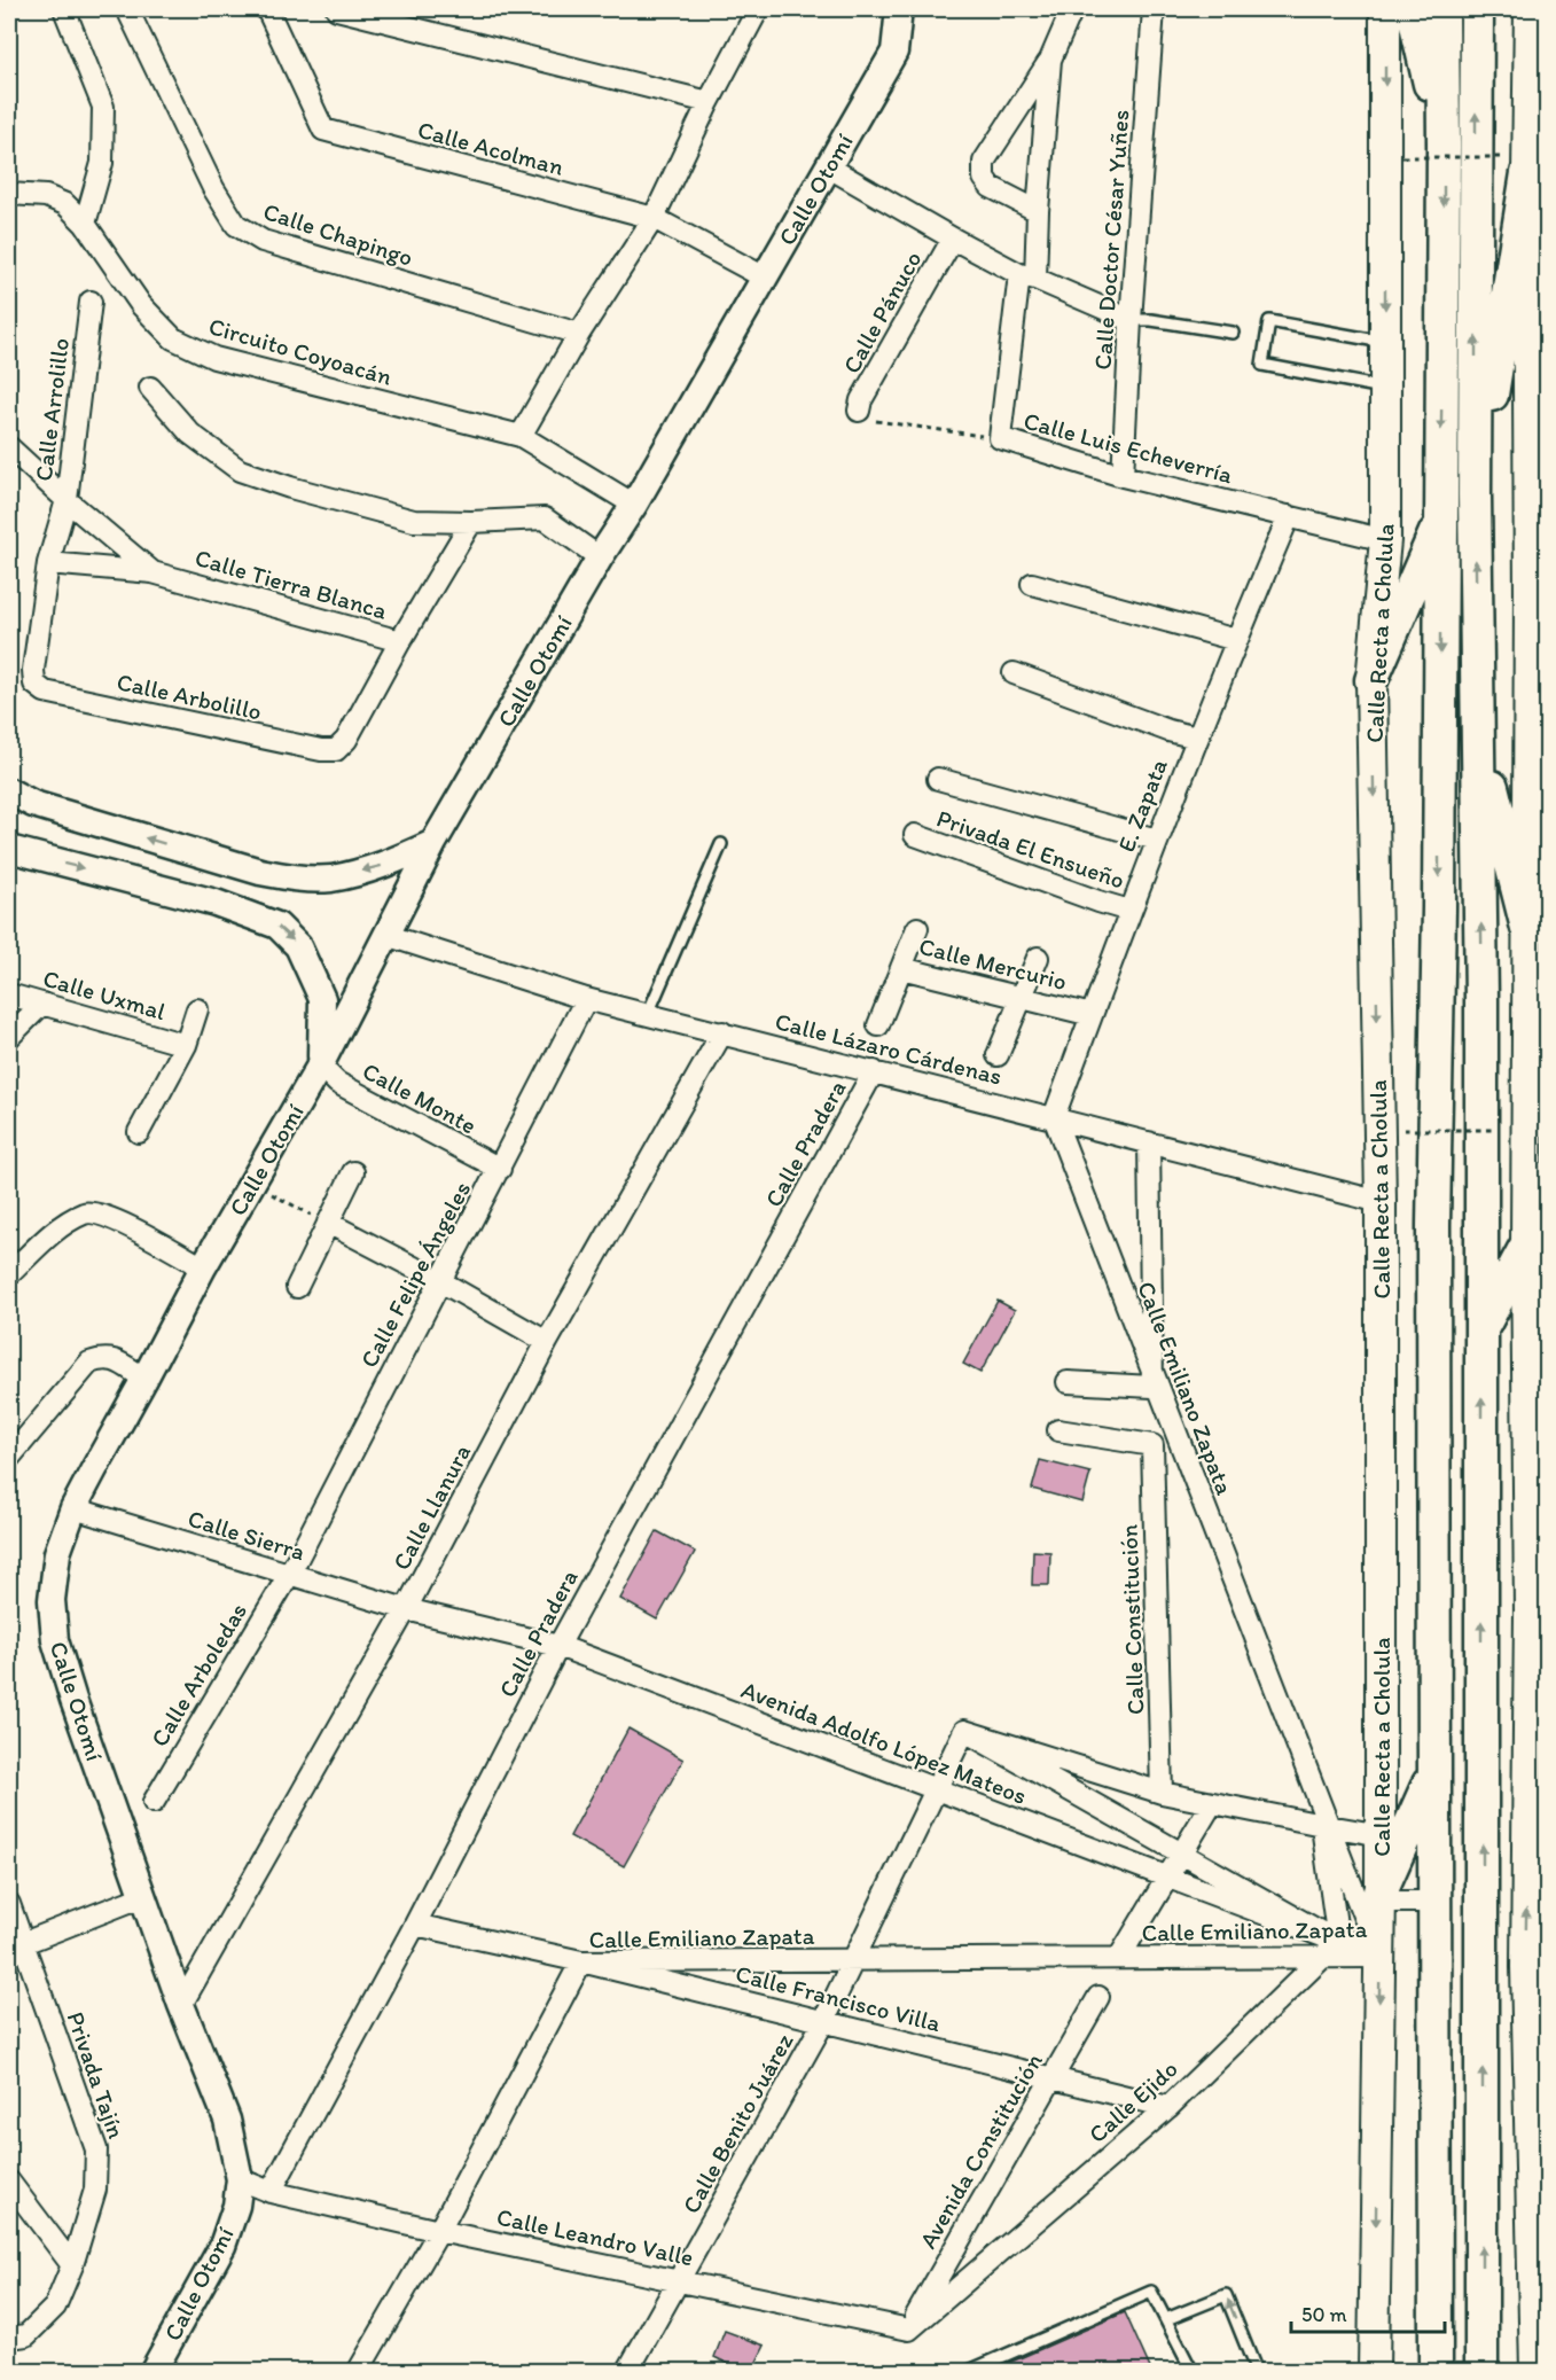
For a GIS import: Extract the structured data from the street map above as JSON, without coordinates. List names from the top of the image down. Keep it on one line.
{"streets":{"main road":["Calle Recta a Cholula"],"street":["Calle Acolman","Calle Otomí","Calle Chapingo","Calle Doctor César Yuñes","Calle Pánuco","Circuito Coyoacán","Calle Arrolillo","Calle Luis Echeverría","Calle Tierra Blanca","Calle Arbolillo","E. Zapata","Privada El Ensueño","Calle Mercurio","Calle Uxmal","Calle Lázaro Cárdenas","Calle Monte","Calle Pradera","Calle Felipe Ángeles","Calle Emiliano Zapata","Calle Llanura","Calle Sierra","Calle Constitución","Calle Arboledas","Avenida Adolfo López Mateos","Calle Francisco Villa","Privada Tajín","Calle Ejido","Calle Benito Juárez","Avenida Constitución","Calle Leandro Valle"]},"crossings":[["Calle Acolman","Calle Otomí"],["Calle Otomí","Circuito Coyoacán"],["Calle Otomí","Calle Lázaro Cárdenas"],["Calle Otomí","Calle Monte"],["Calle Otomí","Calle Llanura"],["Calle Otomí","Calle Sierra"],["Calle Doctor César Yuñes","Calle Luis Echeverría"],["Calle Pánuco","Calle Luis Echeverría"],["Calle Arrolillo","Calle Tierra Blanca"],["Calle Arrolillo","Calle Arbolillo"],["Calle Luis Echeverría","Calle Recta a Cholula"],["Calle Luis Echeverría","E. Zapata"],["Calle Tierra Blanca","Calle Arbolillo"],["Calle Recta a Cholula","Calle Lázaro Cárdenas"],["Calle Recta a Cholula","Calle Emiliano Zapata"],["Calle Recta a Cholula","Avenida Adolfo López Mateos"],["Calle Recta a Cholula","Calle Ejido"],["E. Zapata","Privada El Ensueño"],["E. Zapata","Calle Mercurio"],["E. Zapata","Calle Lázaro Cárdenas"],["E. Zapata","Calle Emiliano Zapata"],["Calle Lázaro Cárdenas","Calle Pradera"],["Calle Lázaro Cárdenas","Calle Felipe Ángeles"],["Calle Lázaro Cárdenas","Calle Emiliano Zapata"],["Calle Lázaro Cárdenas","Calle Llanura"],["Calle Monte","Calle Felipe Ángeles"],["Calle Pradera","Avenida Adolfo López Mateos"],["Calle Pradera","Calle Francisco Villa"],["Calle Pradera","Calle Leandro Valle"],["Calle Felipe Ángeles","Calle Sierra"],["Calle Felipe Ángeles","Calle Arboledas"],["Calle Emiliano Zapata","Avenida Adolfo López Mateos"],["Calle Emiliano Zapata","Calle Francisco Villa"],["Calle Emiliano Zapata","Calle Ejido"],["Calle Emiliano Zapata","Calle Benito Juárez"],["Calle Emiliano Zapata","Calle Leandro Valle"],["Calle Llanura","Calle Sierra"],["Calle Llanura","Avenida Adolfo López Mateos"],["Calle Sierra","Calle Arboledas"],["Calle Sierra","Avenida Adolfo López Mateos"],["Calle Constitución","Avenida Adolfo López Mateos"],["Avenida Adolfo López Mateos","Calle Ejido"],["Avenida Adolfo López Mateos","Calle Benito Juárez"],["Calle Francisco Villa","Calle Ejido"],["Calle Francisco Villa","Calle Benito Juárez"],["Calle Francisco Villa","Avenida Constitución"],["Calle Ejido","Avenida Constitución"],["Calle Ejido","Calle Leandro Valle"],["Calle Benito Juárez","Calle Leandro Valle"],["Avenida Constitución","Calle Leandro Valle"]],"scale_bar":"50 m"}
